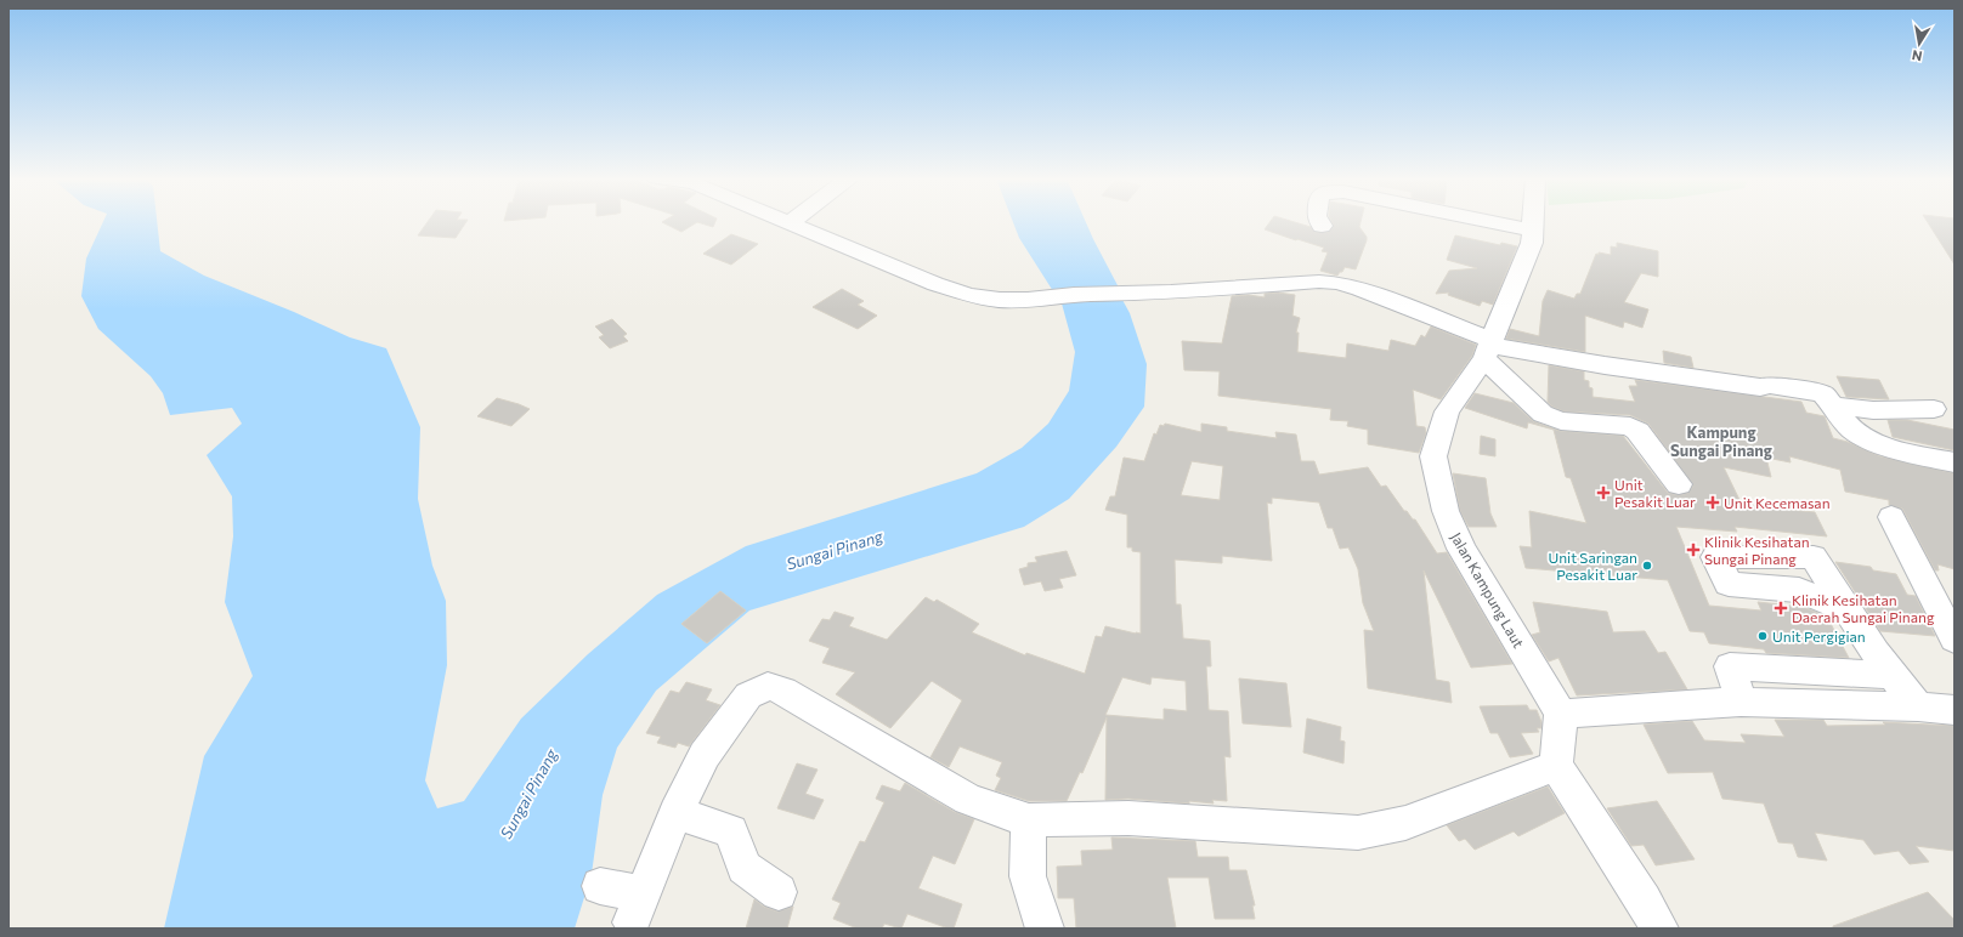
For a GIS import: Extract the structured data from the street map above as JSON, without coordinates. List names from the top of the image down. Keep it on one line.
{"streets":{"street":["Jalan Kampung Laut"]},"districts":["Kampung Sungai Pinang"],"water":["Sungai Pinang"],"places":{"health":["Unit Pesakit Luar","Unit Kecemasan","Klinik Kesihatan Sungai Pinang","Klinik Kesihatan Daerah Sungai Pinang"],"other":["Unit Saringan Pesakit Luar","Unit Pergigian"]},"north":"bottom"}
